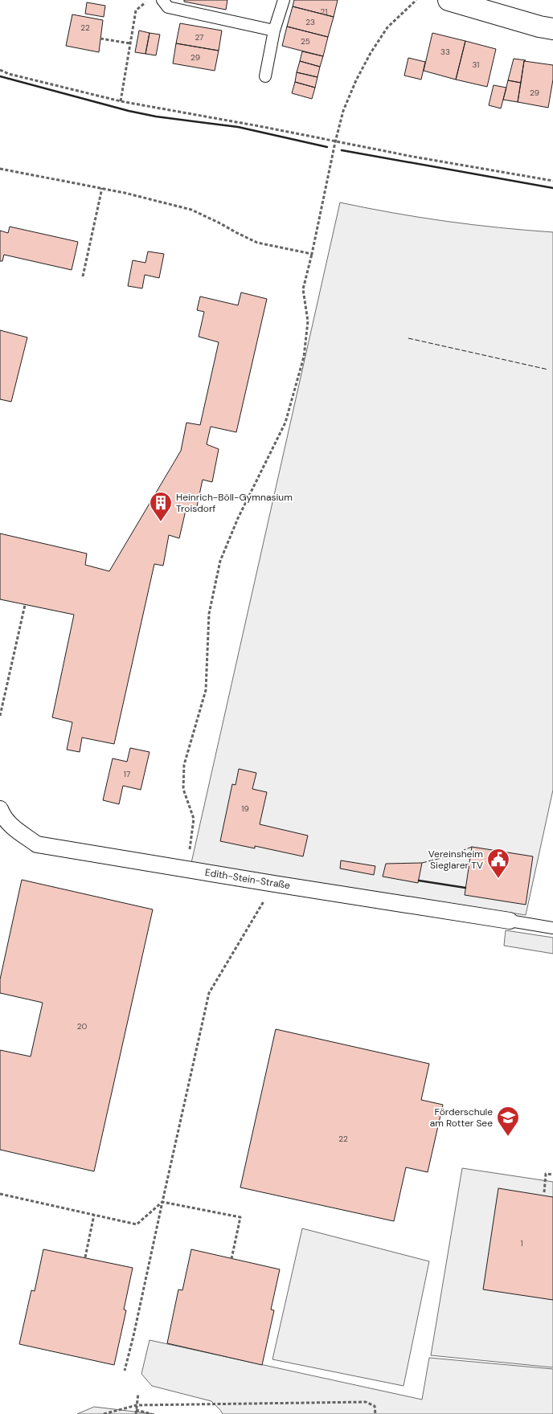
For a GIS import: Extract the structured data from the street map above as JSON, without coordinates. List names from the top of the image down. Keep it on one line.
{"streets":{"street":["Edith-Stein-Straße"]},"places":{"building":["Heinrich-Böll-Gymnasium Troisdorf"],"public building":["Vereinsheim Sieglarer TV"],"school or university":["Förderschule am Rotter See"]},"house_numbers":["21","23","22","27","25","33","29","31","29","17","19","20","22","1"]}
